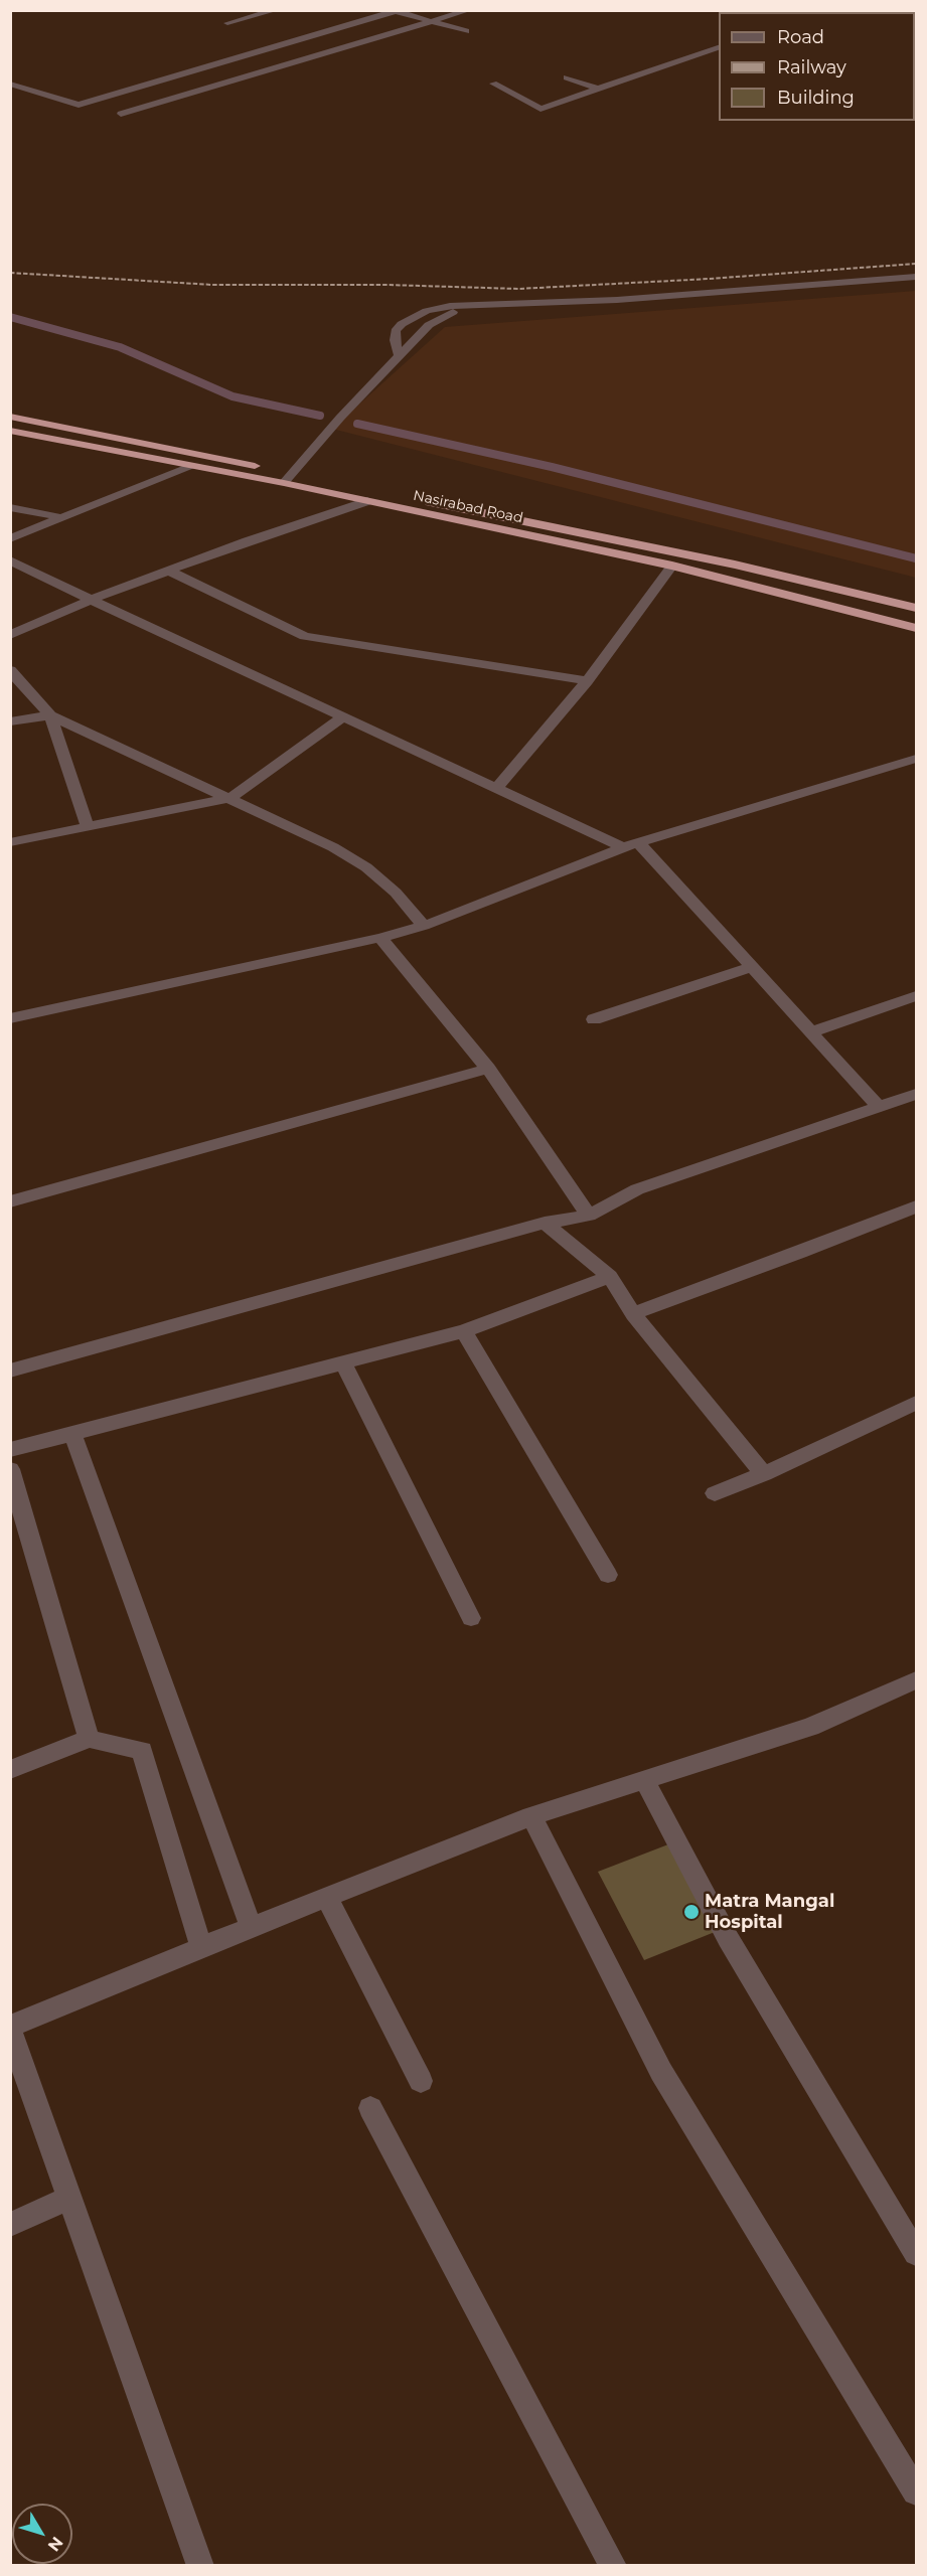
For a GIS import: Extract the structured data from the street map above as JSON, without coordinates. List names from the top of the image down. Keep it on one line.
{"streets":{"highway":["Nasirabad Road"]},"places":["Matra Mangal Hospital"],"legend":["Road","Railway","Building"],"north":"bottom right"}
